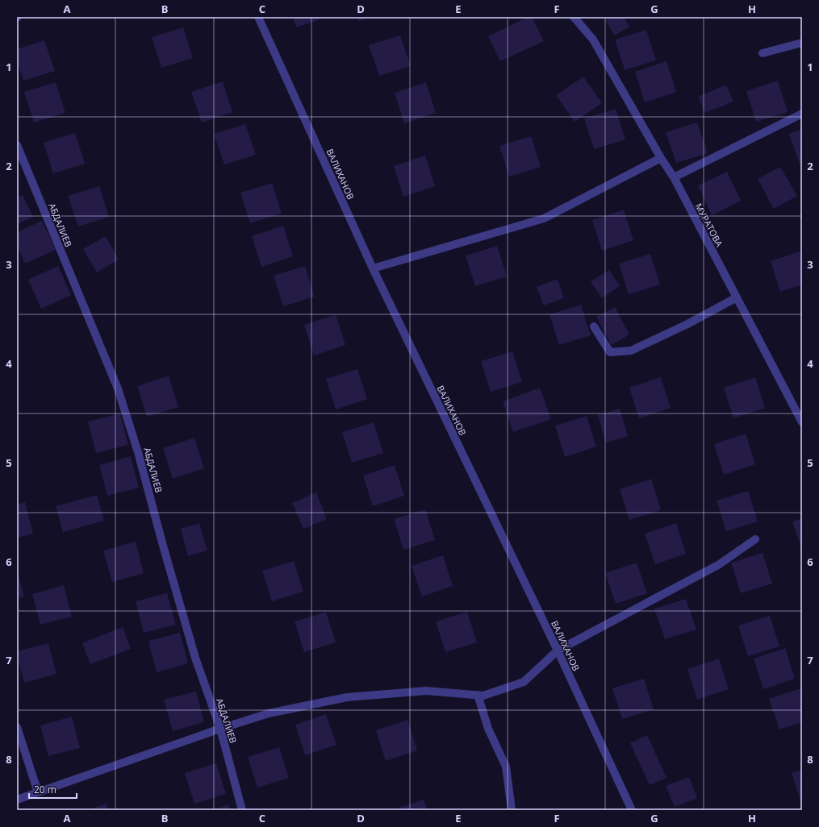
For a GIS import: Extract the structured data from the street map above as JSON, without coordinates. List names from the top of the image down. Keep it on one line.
{"streets":{"street":["ВАЛИХАНОВ","АБДАЛИЕВ","МУРАТОВА"]},"scale_bar":"20 m","grid":{"columns":["A","B","C","D","E","F","G","H"],"rows":["1","2","3","4","5","6","7","8"]}}
